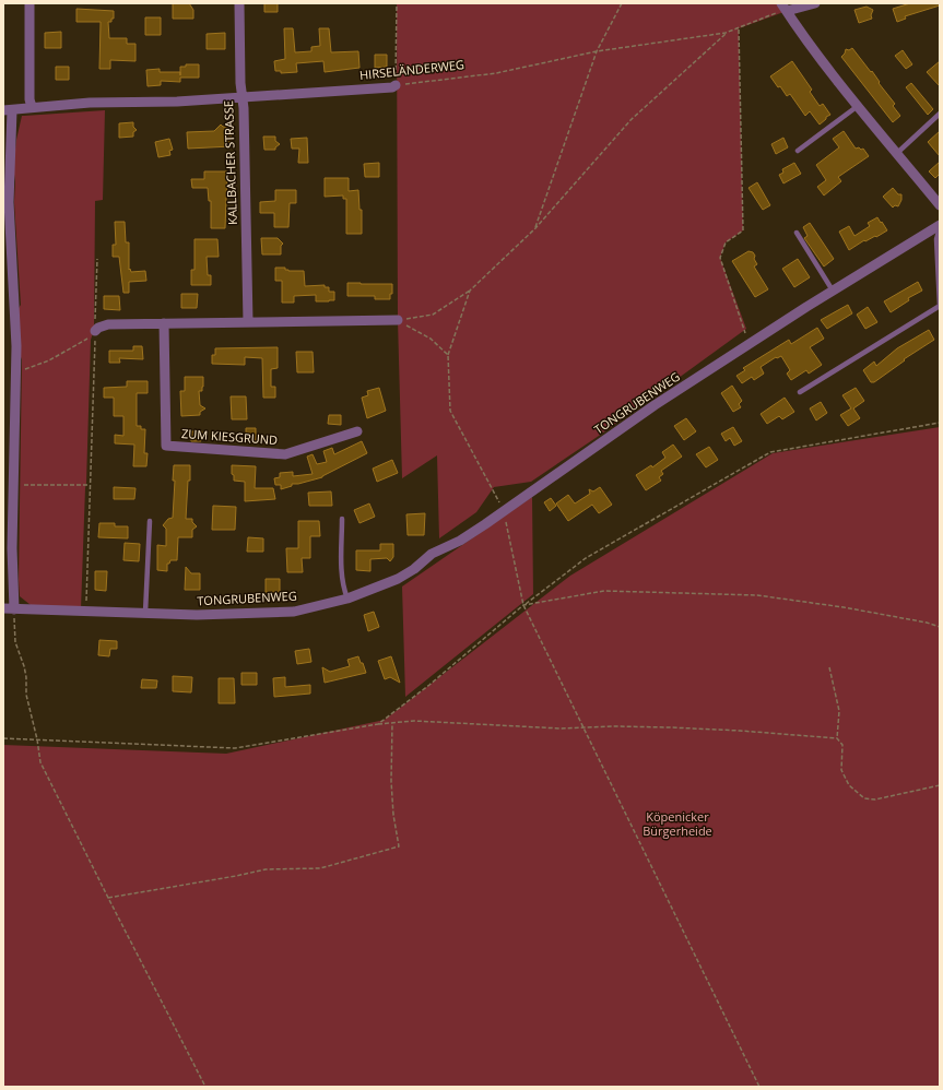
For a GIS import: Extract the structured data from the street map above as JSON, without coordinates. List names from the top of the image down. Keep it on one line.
{"streets":{"street":["HIRSELÄNDERWEG","KALLBACHER STRASSE","TONGRUBENWEG","ZUM KIESGRUND"]},"crossings":[["HIRSELÄNDERWEG","KALLBACHER STRASSE"]],"parks":["Köpenicker Bürgerheide"]}
